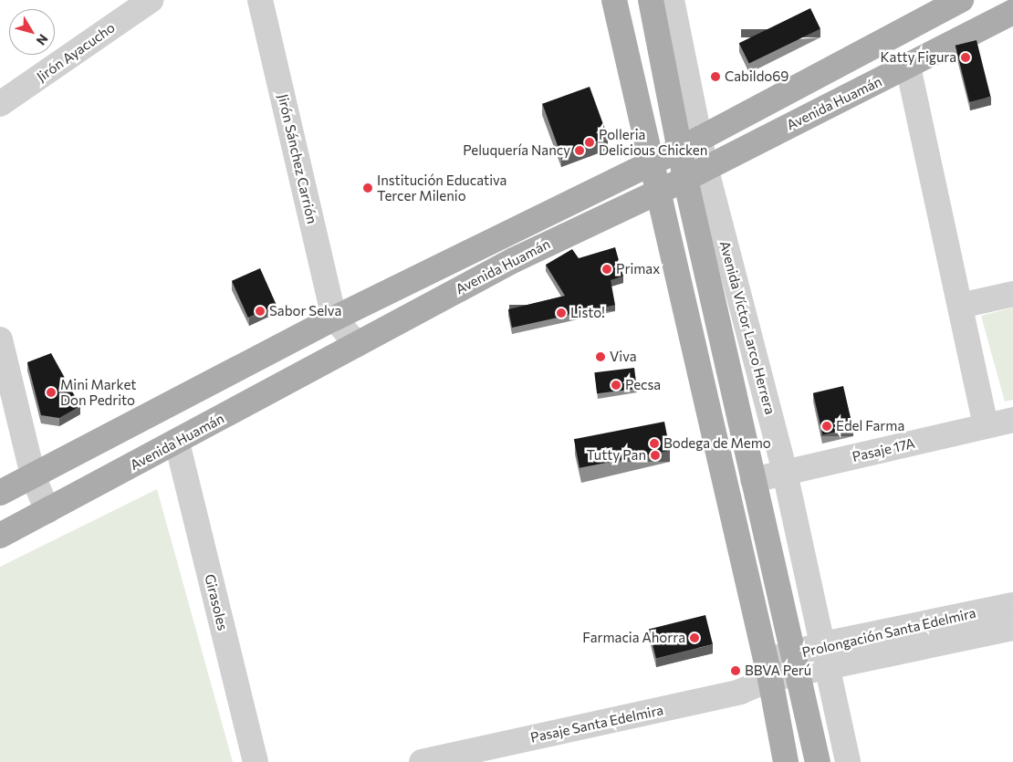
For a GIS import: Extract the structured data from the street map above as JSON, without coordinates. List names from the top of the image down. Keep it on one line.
{"streets":{"main road":["Avenida Huamán","Avenida Víctor Larco Herrera"],"street":["Jirón Ayacucho","Jirón Sánchez Carrión","Pasaje 17A","Girasoles","Prolongación Santa Edelmira","Pasaje Santa Edelmira"]},"crossings":[["Avenida Huamán","Jirón Sánchez Carrión"],["Avenida Huamán","Avenida Víctor Larco Herrera"],["Avenida Huamán","Girasoles"],["Avenida Víctor Larco Herrera","Pasaje 17A"],["Avenida Víctor Larco Herrera","Prolongación Santa Edelmira"],["Prolongación Santa Edelmira","Pasaje Santa Edelmira"]],"places":["Katty Figura","Cabildo69","Polleria Delicious Chicken","Peluquería Nancy","Institución Educativa Tercer Milenio","Primax","Sabor Selva","Listo!","Viva","Pecsa","Mini Market Don Pedrito","Edel Farma","Bodega de Memo","Tutty Pan","Farmacia Ahorra","BBVA Perú"],"north":"bottom right"}
